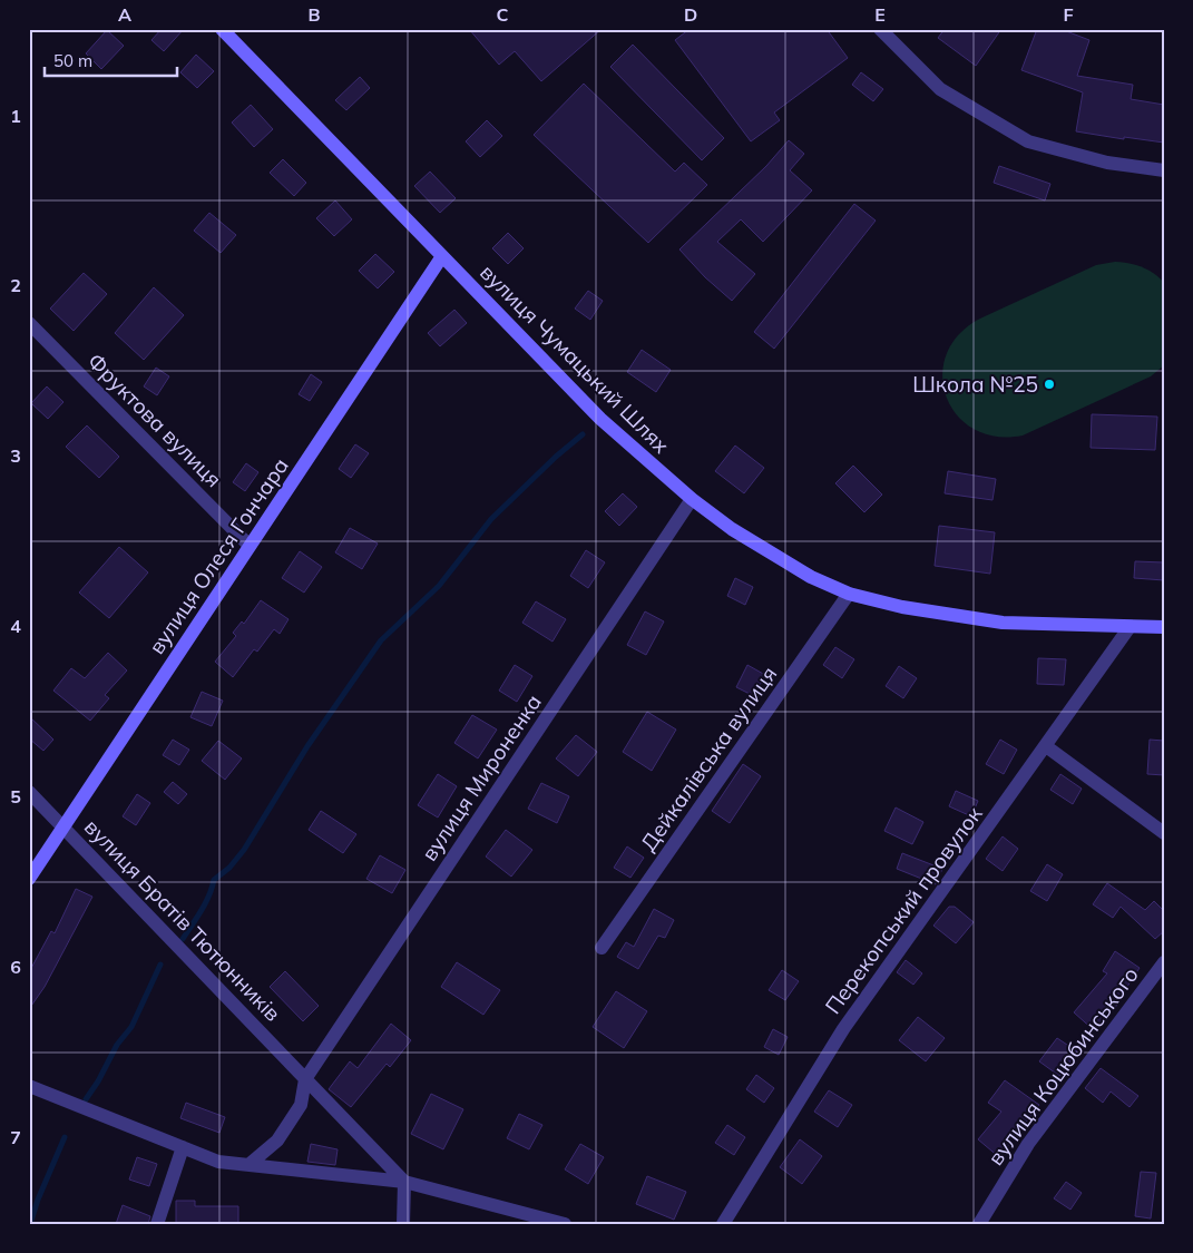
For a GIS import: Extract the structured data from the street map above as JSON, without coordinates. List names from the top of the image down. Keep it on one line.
{"streets":{"main road":["вулиця Чумацький Шлях","вулиця Олеся Гончара"],"street":["Фруктова вулиця","Дейкалівська вулиця","вулиця Мироненка","Перекопський провулок","вулиця Братів Тютюнників","вулиця Коцюбинського"]},"crossings":[["вулиця Чумацький Шлях","вулиця Олеся Гончара"],["вулиця Чумацький Шлях","Дейкалівська вулиця"],["вулиця Чумацький Шлях","вулиця Мироненка"],["вулиця Чумацький Шлях","Перекопський провулок"],["Фруктова вулиця","вулиця Олеся Гончара"],["вулиця Олеся Гончара","вулиця Братів Тютюнників"],["вулиця Мироненка","вулиця Братів Тютюнників"]],"places":["Школа №25"],"scale_bar":"50 m","grid":{"columns":["A","B","C","D","E","F"],"rows":["1","2","3","4","5","6","7"]}}
